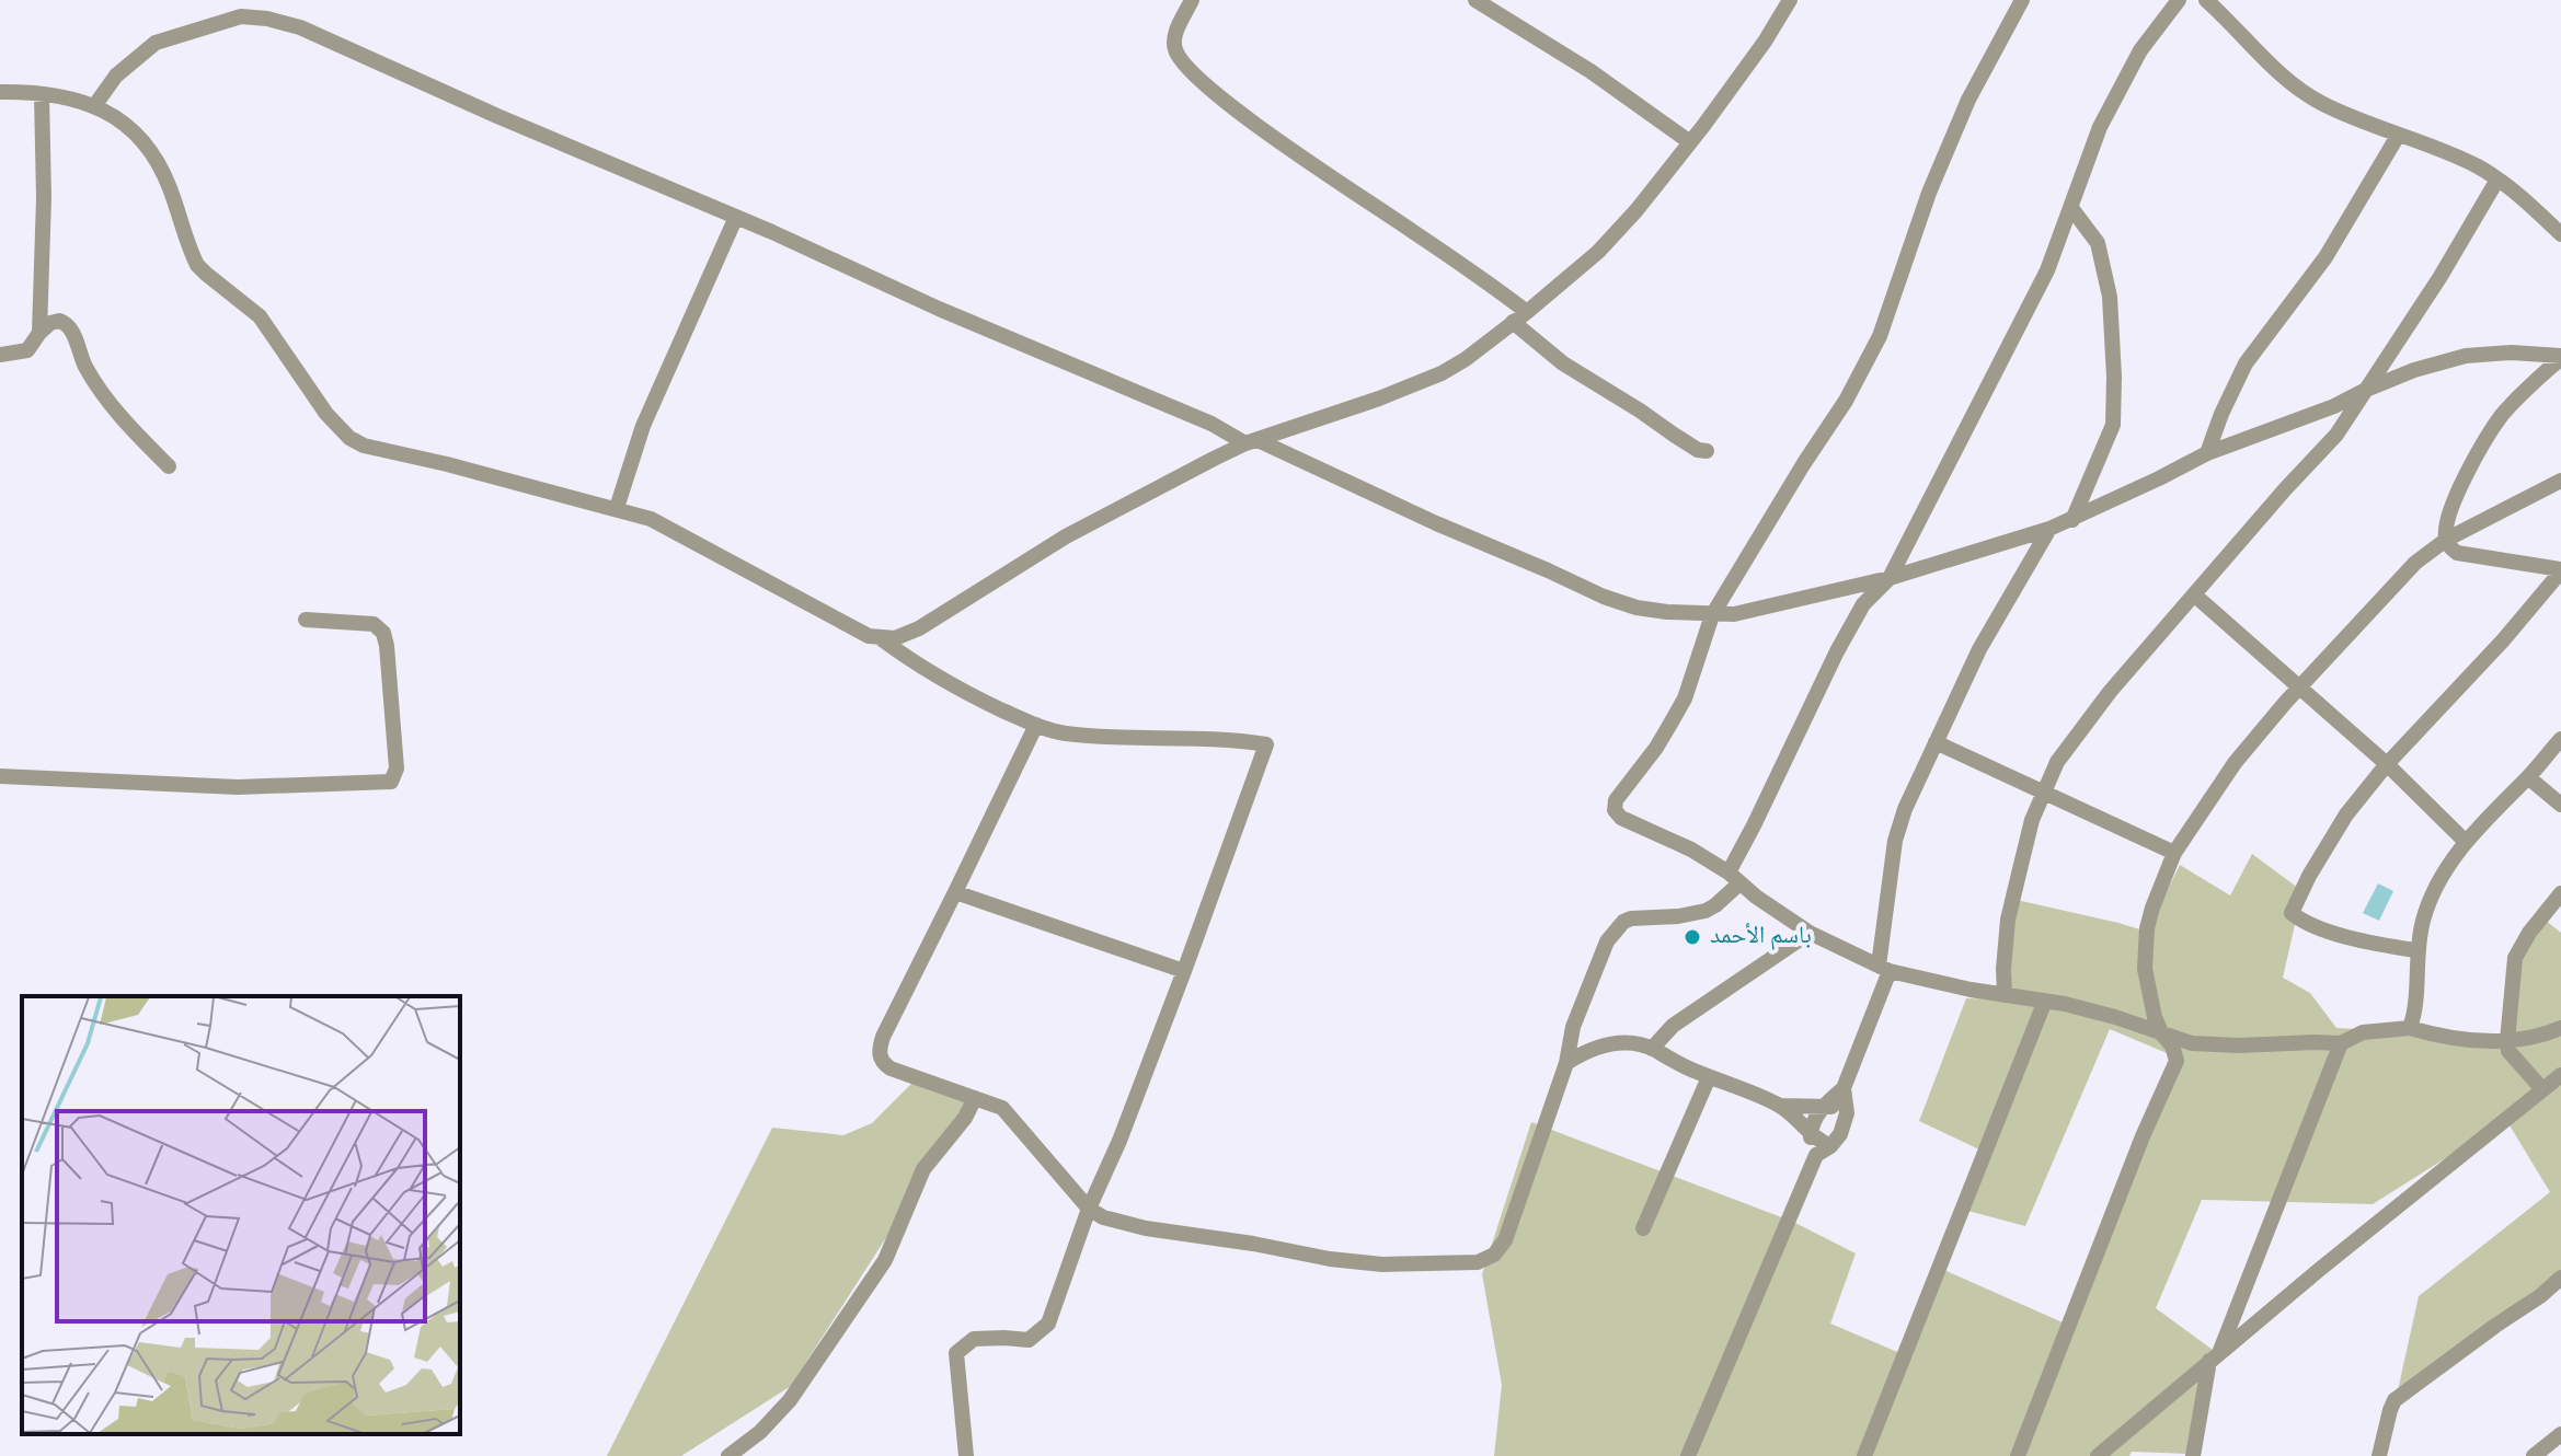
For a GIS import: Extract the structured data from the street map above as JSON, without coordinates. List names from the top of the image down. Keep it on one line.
{"places":["باسم الأحمد"]}
